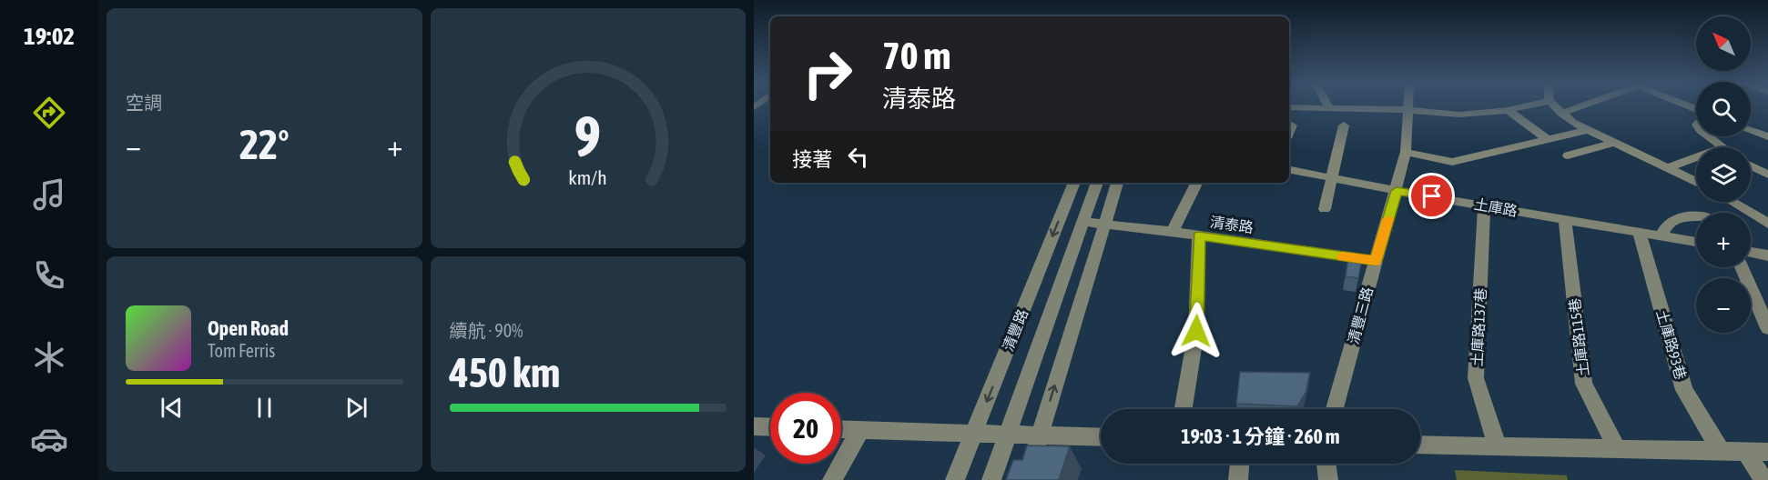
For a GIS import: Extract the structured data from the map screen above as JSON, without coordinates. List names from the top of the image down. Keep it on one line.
{"streets":{"street":["土庫路","清泰路","清豐三路","土庫路137巷","清豐路","土庫路115巷","土庫路93巷"]},"crossings":[["土庫路","清豐三路"],["土庫路","土庫路137巷"],["土庫路","土庫路115巷"],["土庫路","土庫路93巷"],["清泰路","清豐三路"],["清泰路","清豐路"]],"north":"top left","page":{"tabs":"19:02","tile":["空調",["續航 · 90%","450 km"]],"map_buttons":["+","−"],"turn":["70 m","清泰路"],"heat":["−","22°","+"],"then":"接著","song":["Open Road","Tom Ferris"],"limit":"20","trip":"19:03 · 1 分鐘 · 260 m","gauge":["9","km/h"]}}
